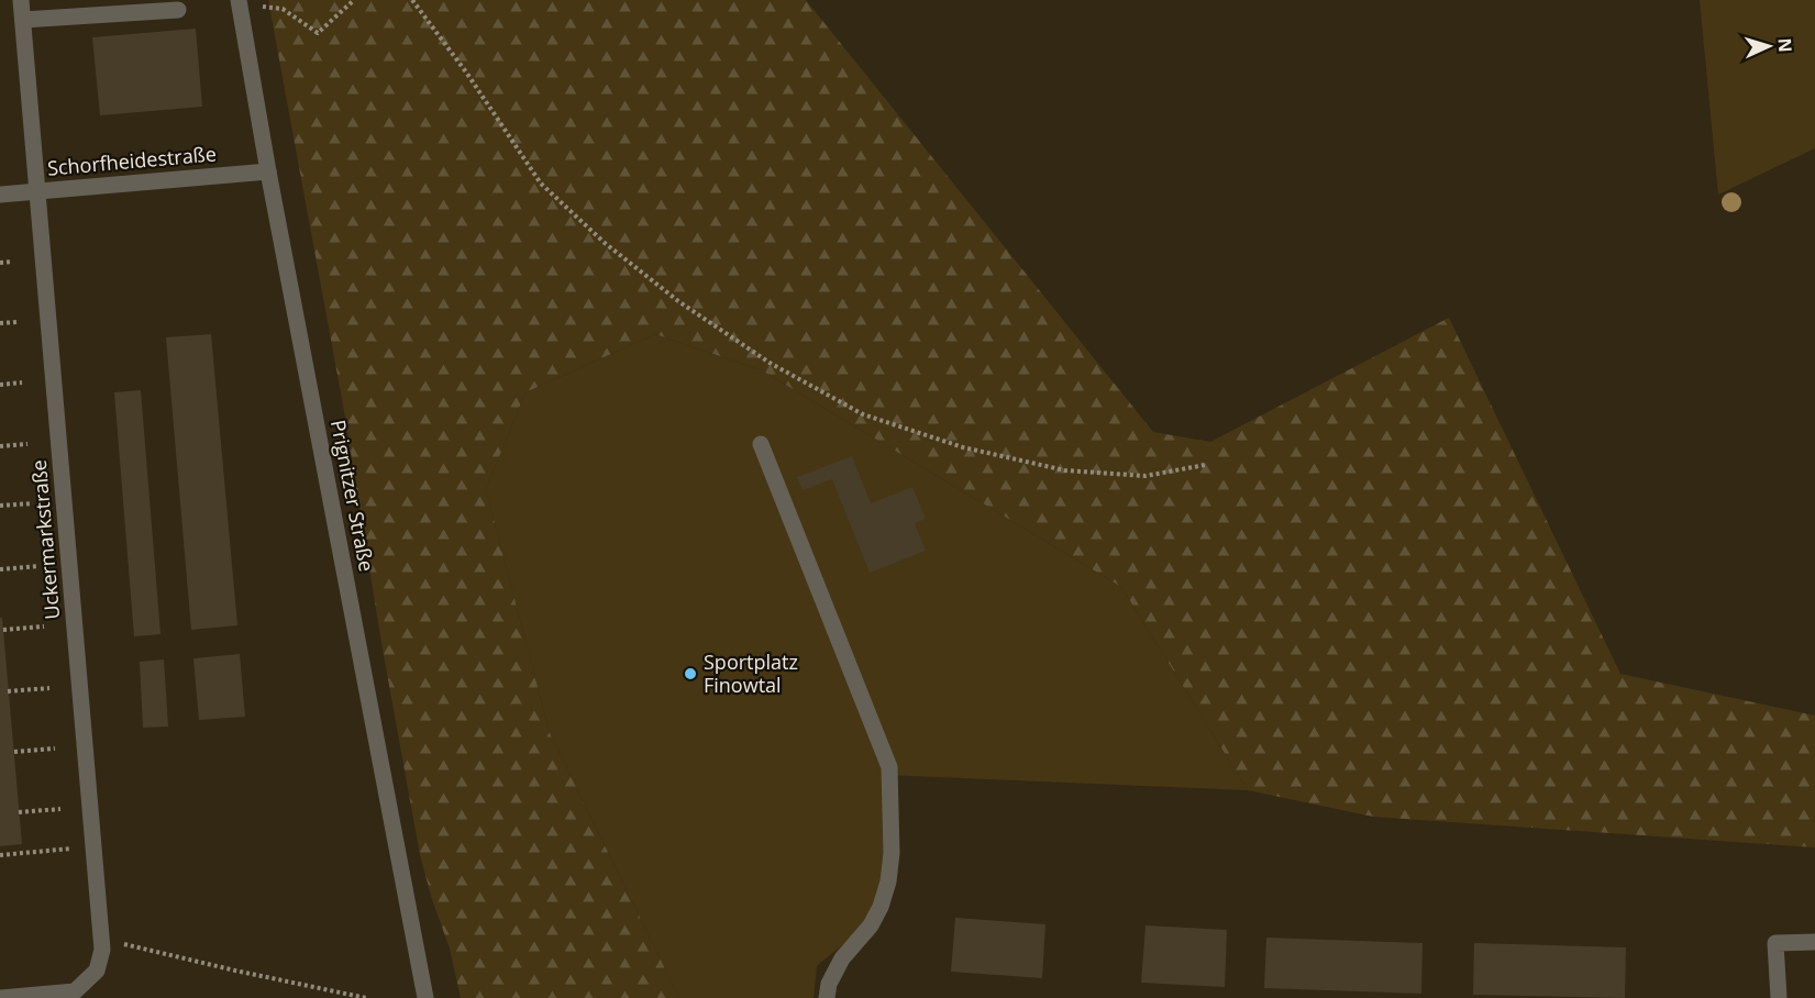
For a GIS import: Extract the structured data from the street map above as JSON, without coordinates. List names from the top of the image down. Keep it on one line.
{"streets":{"street":["Schorfheidestraße","Prignitzer Straße","Uckermarkstraße"]},"crossings":[["Schorfheidestraße","Prignitzer Straße"],["Schorfheidestraße","Uckermarkstraße"]],"places":["Sportplatz Finowtal"],"north":"right"}
